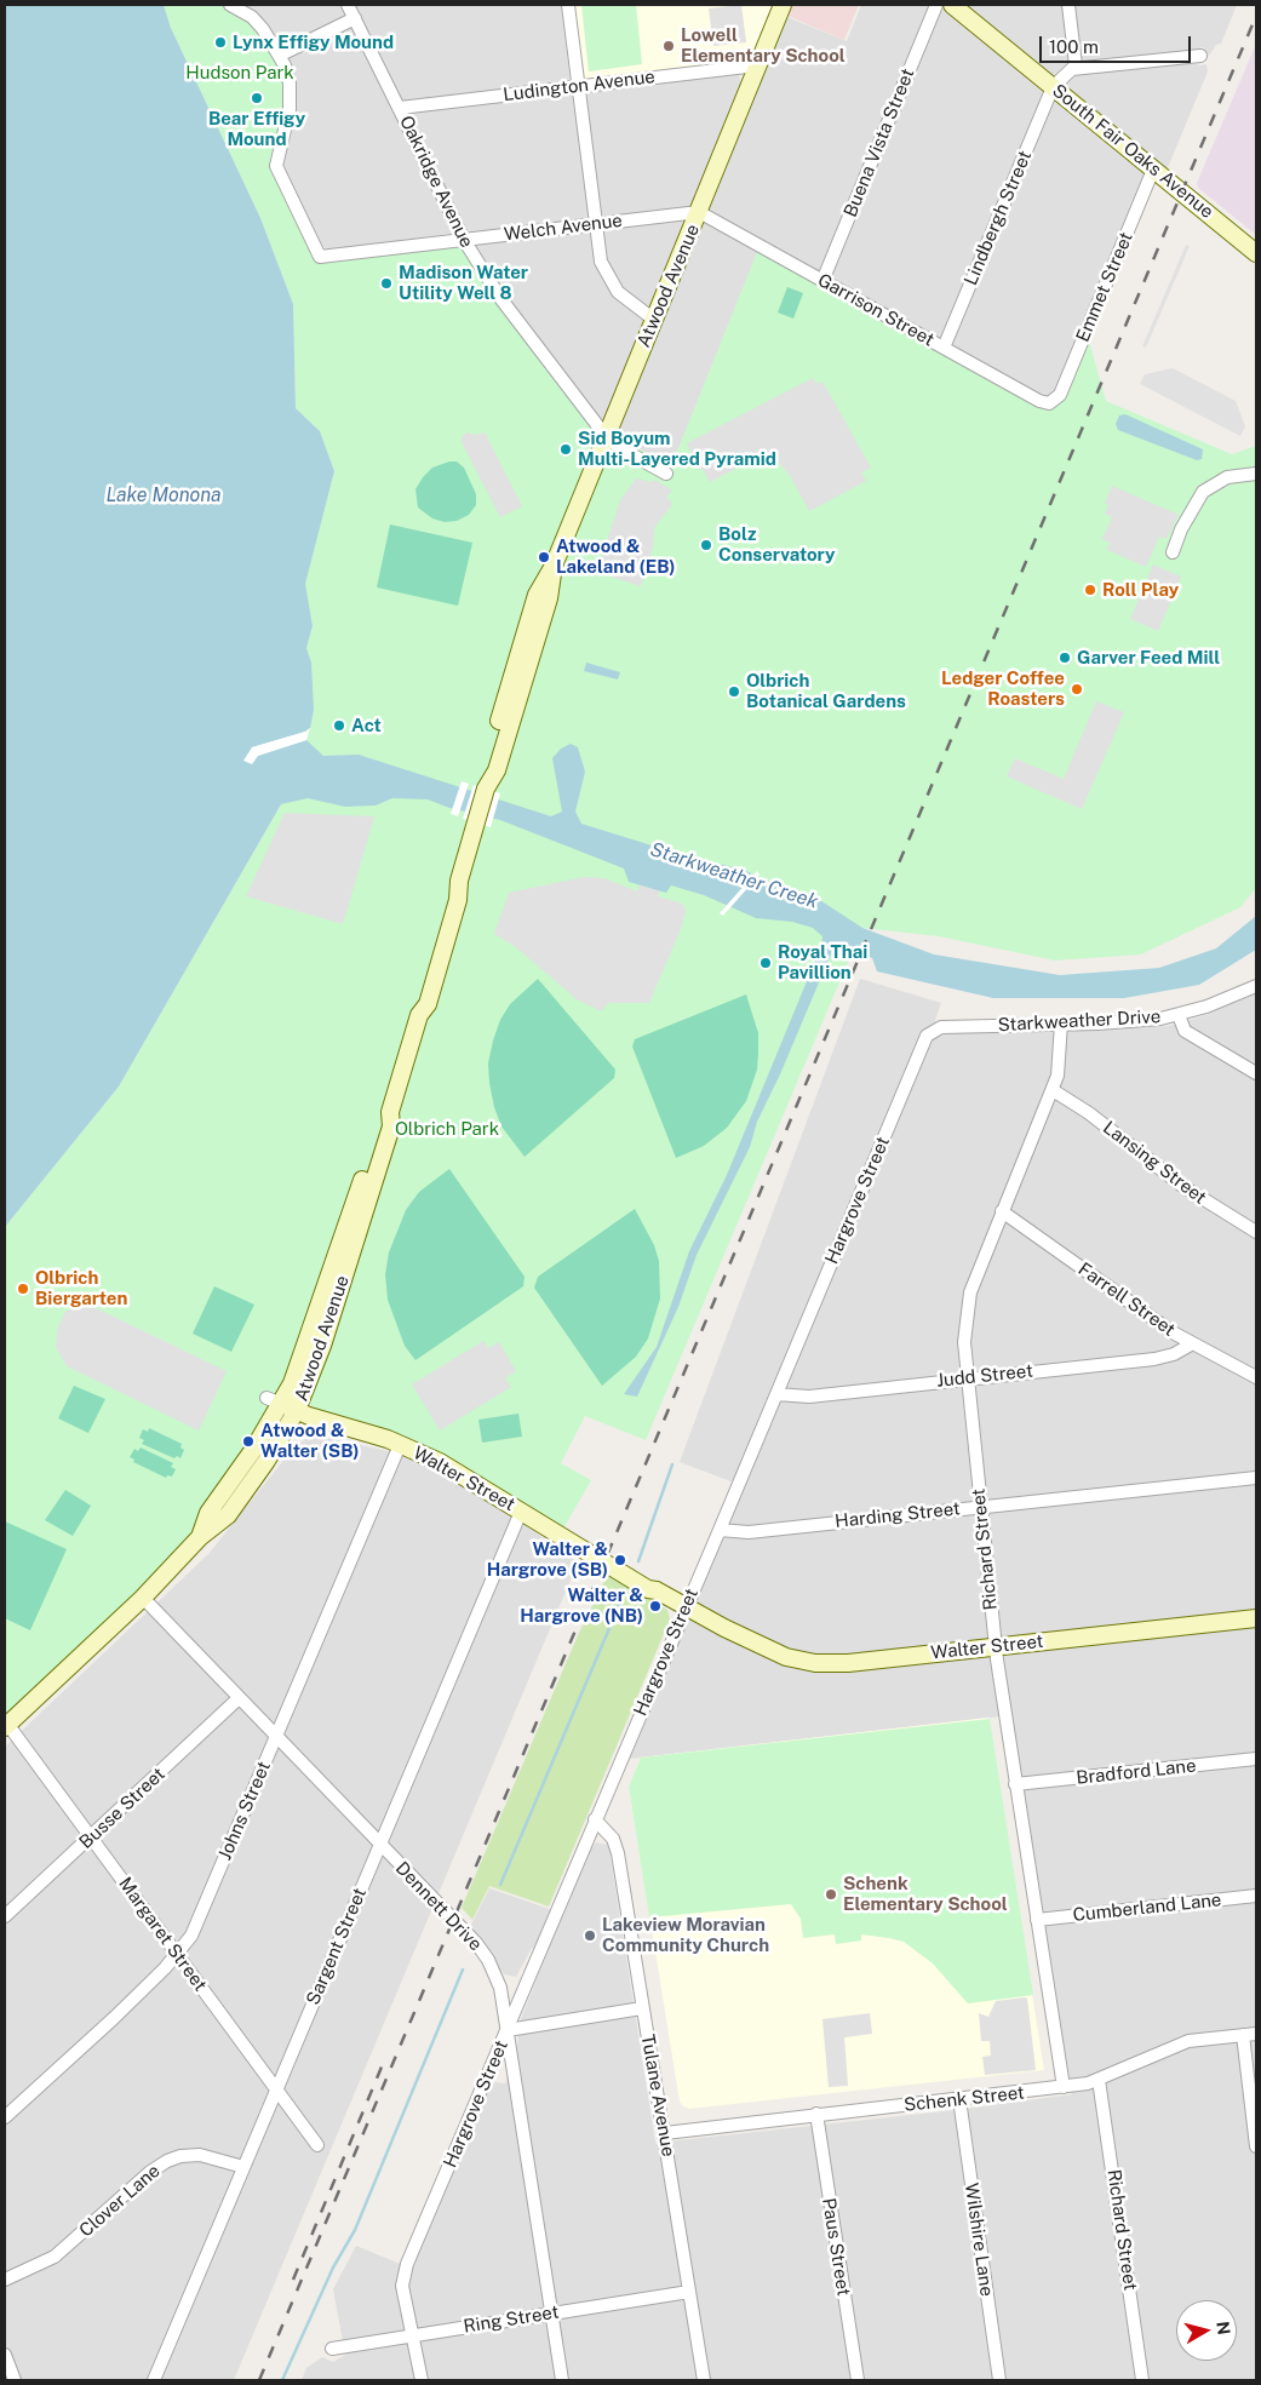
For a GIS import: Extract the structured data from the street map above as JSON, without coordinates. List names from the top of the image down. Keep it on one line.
{"streets":{"street":["Ludington Avenue","Buena Vista Street","South Fair Oaks Avenue","Oakridge Avenue","Lindbergh Street","Welch Avenue","Atwood Avenue","Emmet Street","Garrison Street","Starkweather Drive","Lansing Street","Hargrove Street","Farrell Street","Judd Street","Walter Street","Harding Street","Richard Street","Bradford Lane","Busse Street","Johns Street","Dennett Drive","Cumberland Lane","Margaret Street","Sargent Street","Tulane Avenue","Schenk Street","Clover Lane","Wilshire Lane","Paus Street","Ring Street"]},"crossings":[["Ludington Avenue","Oakridge Avenue"],["Ludington Avenue","Atwood Avenue"],["Buena Vista Street","Garrison Street"],["South Fair Oaks Avenue","Lindbergh Street"],["South Fair Oaks Avenue","Emmet Street"],["Oakridge Avenue","Welch Avenue"],["Oakridge Avenue","Atwood Avenue"],["Lindbergh Street","Garrison Street"],["Welch Avenue","Atwood Avenue"],["Welch Avenue","Garrison Street"],["Atwood Avenue","Garrison Street"],["Atwood Avenue","Walter Street"],["Atwood Avenue","Dennett Drive"],["Atwood Avenue","Margaret Street"],["Emmet Street","Garrison Street"],["Starkweather Drive","Hargrove Street"],["Starkweather Drive","Richard Street"],["Lansing Street","Richard Street"],["Hargrove Street","Judd Street"],["Hargrove Street","Walter Street"],["Hargrove Street","Harding Street"],["Hargrove Street","Dennett Drive"],["Hargrove Street","Tulane Avenue"],["Hargrove Street","Ring Street"],["Farrell Street","Judd Street"],["Farrell Street","Richard Street"],["Judd Street","Richard Street"],["Walter Street","Richard Street"],["Walter Street","Johns Street"],["Walter Street","Sargent Street"],["Harding Street","Richard Street"],["Richard Street","Bradford Lane"],["Richard Street","Cumberland Lane"],["Richard Street","Schenk Street"],["Busse Street","Dennett Drive"],["Busse Street","Margaret Street"],["Johns Street","Dennett Drive"],["Johns Street","Margaret Street"],["Dennett Drive","Sargent Street"],["Dennett Drive","Ring Street"],["Margaret Street","Sargent Street"],["Sargent Street","Clover Lane"],["Tulane Avenue","Schenk Street"],["Tulane Avenue","Ring Street"],["Schenk Street","Wilshire Lane"],["Schenk Street","Paus Street"]],"water":["Lake Monona","Starkweather Creek"],"parks":["Hudson Park","Olbrich Park"],"places":["Lynx Effigy Mound","Lowell Elementary School","Bear Effigy Mound","Madison Water Utility Well 8","Sid Boyum Multi-Layered Pyramid","Bolz Conservatory","Atwood & Lakeland (EB)","Roll Play","Garver Feed Mill","Ledger Coffee Roasters","Olbrich Botanical Gardens","Act","Royal Thai Pavillion","Olbrich Biergarten","Atwood & Walter (SB)","Walter & Hargrove (SB)","Walter & Hargrove (NB)","Schenk Elementary School","Lakeview Moravian Community Church"],"scale_bar":"100 m","north":"right"}
